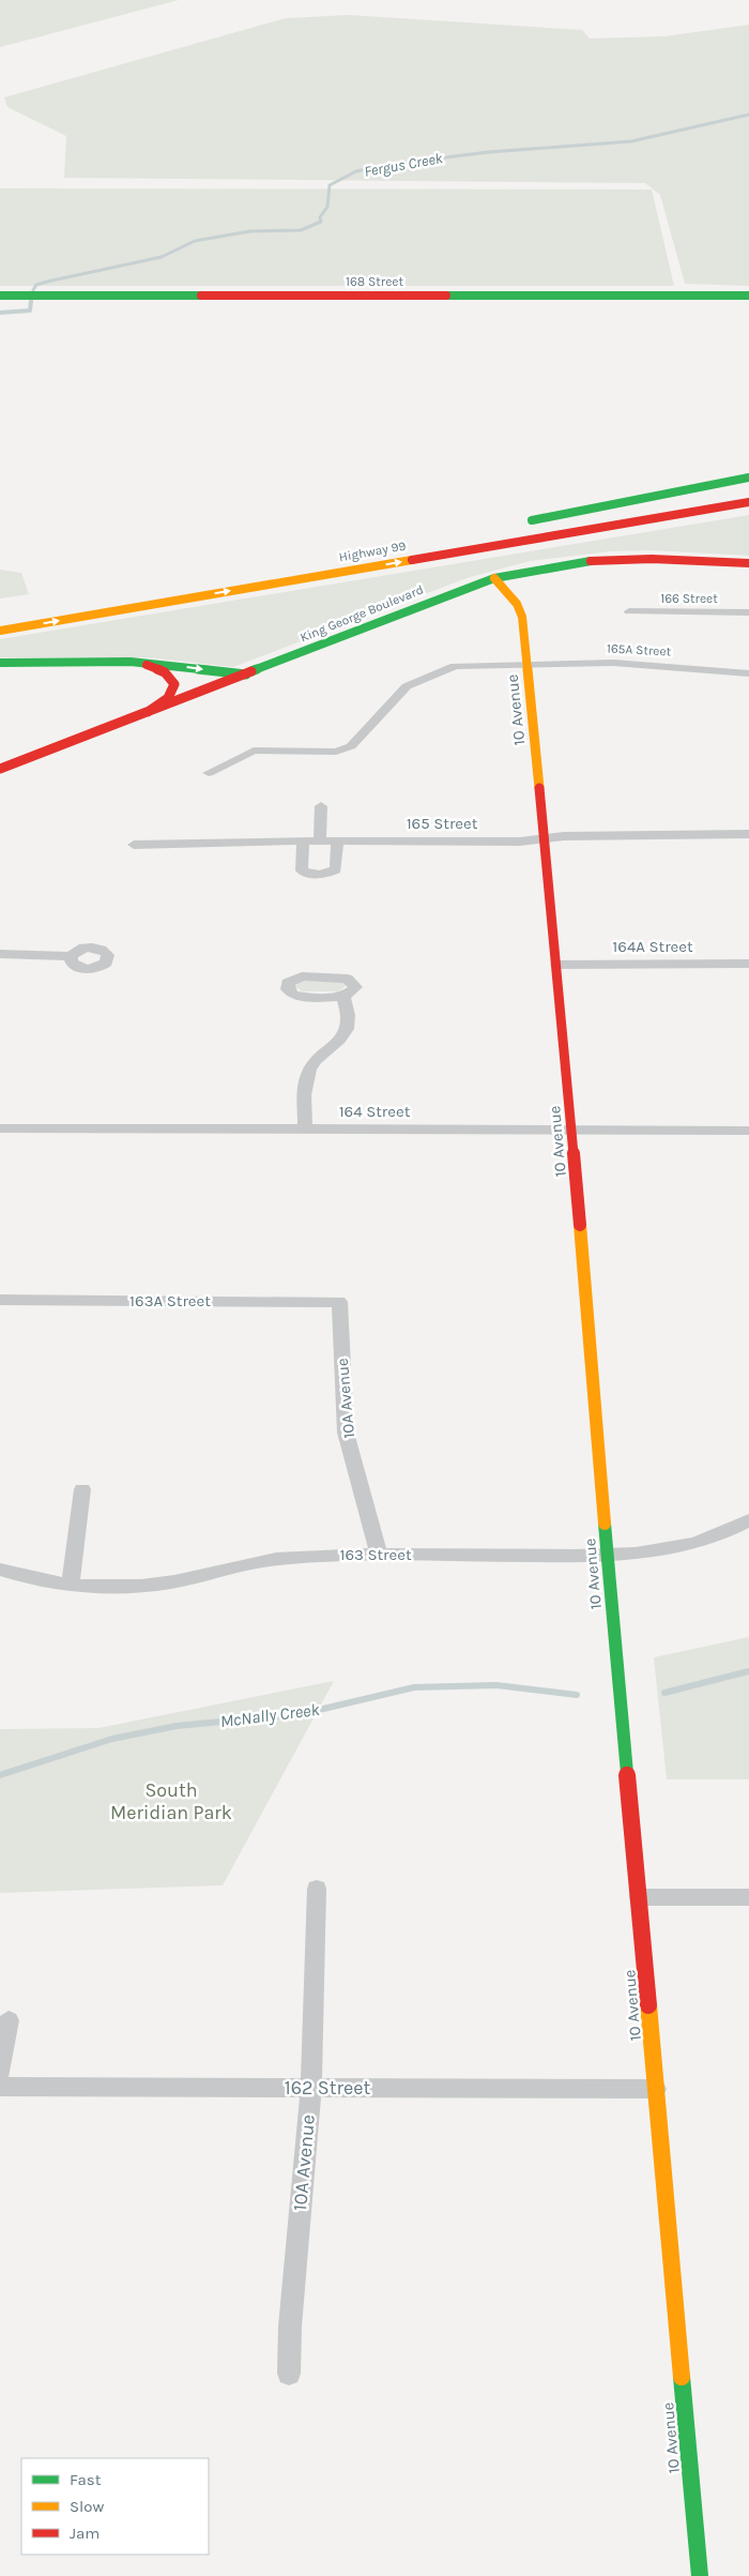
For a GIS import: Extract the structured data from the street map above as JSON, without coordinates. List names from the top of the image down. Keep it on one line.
{"streets":{"main road":["168 Street","Highway 99","King George Boulevard","10 Avenue"],"street":["166 Street","165A Street","165 Street","164A Street","164 Street","163A Street","10A Avenue","163 Street","162 Street"]},"crossings":[["King George Boulevard","10 Avenue"],["165A Street","10 Avenue"],["10 Avenue","165 Street"],["10 Avenue","164A Street"],["10 Avenue","164 Street"],["10 Avenue","163 Street"],["10 Avenue","162 Street"],["163A Street","10A Avenue"],["10A Avenue","163 Street"],["10A Avenue","162 Street"]],"water":["Fergus Creek","McNally Creek"],"parks":["South Meridian Park"],"legend":["Fast","Slow","Jam"]}
